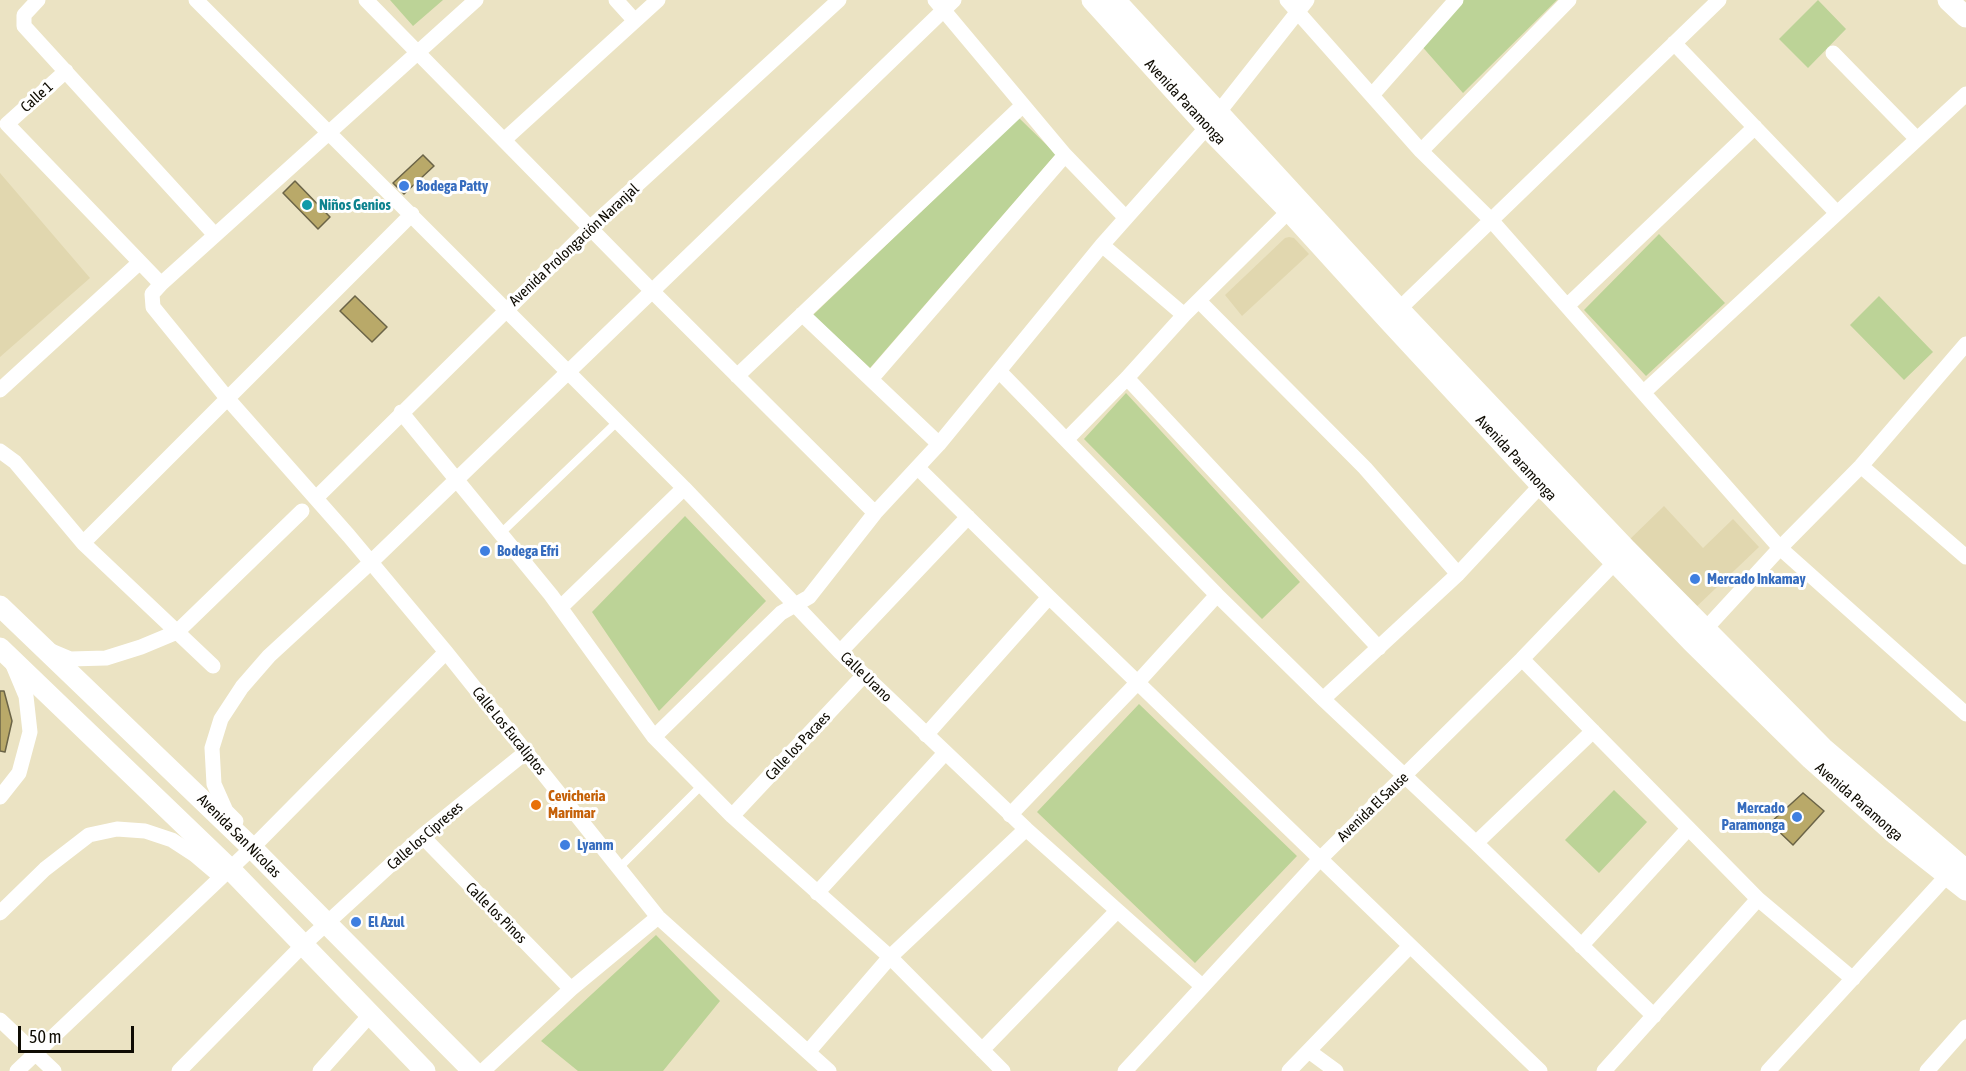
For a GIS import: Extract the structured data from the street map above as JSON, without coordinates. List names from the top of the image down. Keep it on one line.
{"streets":{"street":["Calle 1","Avenida Paramonga","Avenida Prolongación Naranjal","Calle Urano","Calle Los Eucaliptos","Calle los Pacaes","Avenida El Sause","Avenida San Nicolas","Calle los Cipreses","Calle los Pinos"]},"crossings":[["Avenida Paramonga","Avenida El Sause"],["Avenida Prolongación Naranjal","Calle Urano"],["Avenida Prolongación Naranjal","Calle Los Eucaliptos"],["Calle Urano","Calle los Pacaes"],["Calle Urano","Avenida El Sause"],["Calle Los Eucaliptos","Calle los Cipreses"],["Avenida San Nicolas","Calle los Cipreses"],["Calle los Cipreses","Calle los Pinos"]],"places":["Bodega Patty","Niños Genios","Bodega Efri","Mercado Inkamay","Cevicheria Marimar","Mercado Paramonga","Lyanm","El Azul"],"scale_bar":"50 m"}
